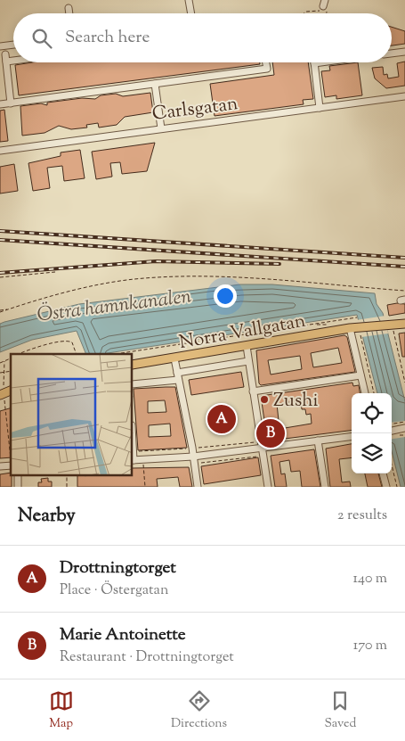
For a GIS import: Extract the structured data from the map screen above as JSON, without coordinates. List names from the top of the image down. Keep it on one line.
{"streets":{"main road":["Norra Vallgatan"],"street":["Carlsgatan"]},"water":["Östra hamnkanalen"],"places":["Zushi"],"page":{"search":"Search here","pins":["A","B"],"heading":["Nearby","2 results"],"list":[{"mark":"A","name":"Drottningtorget","note":"Place · Östergatan","value":"140 m"},{"mark":"B","name":"Marie Antoinette","note":"Restaurant · Drottningtorget","value":"170 m"}],"nav":["Map","Directions","Saved"]}}
